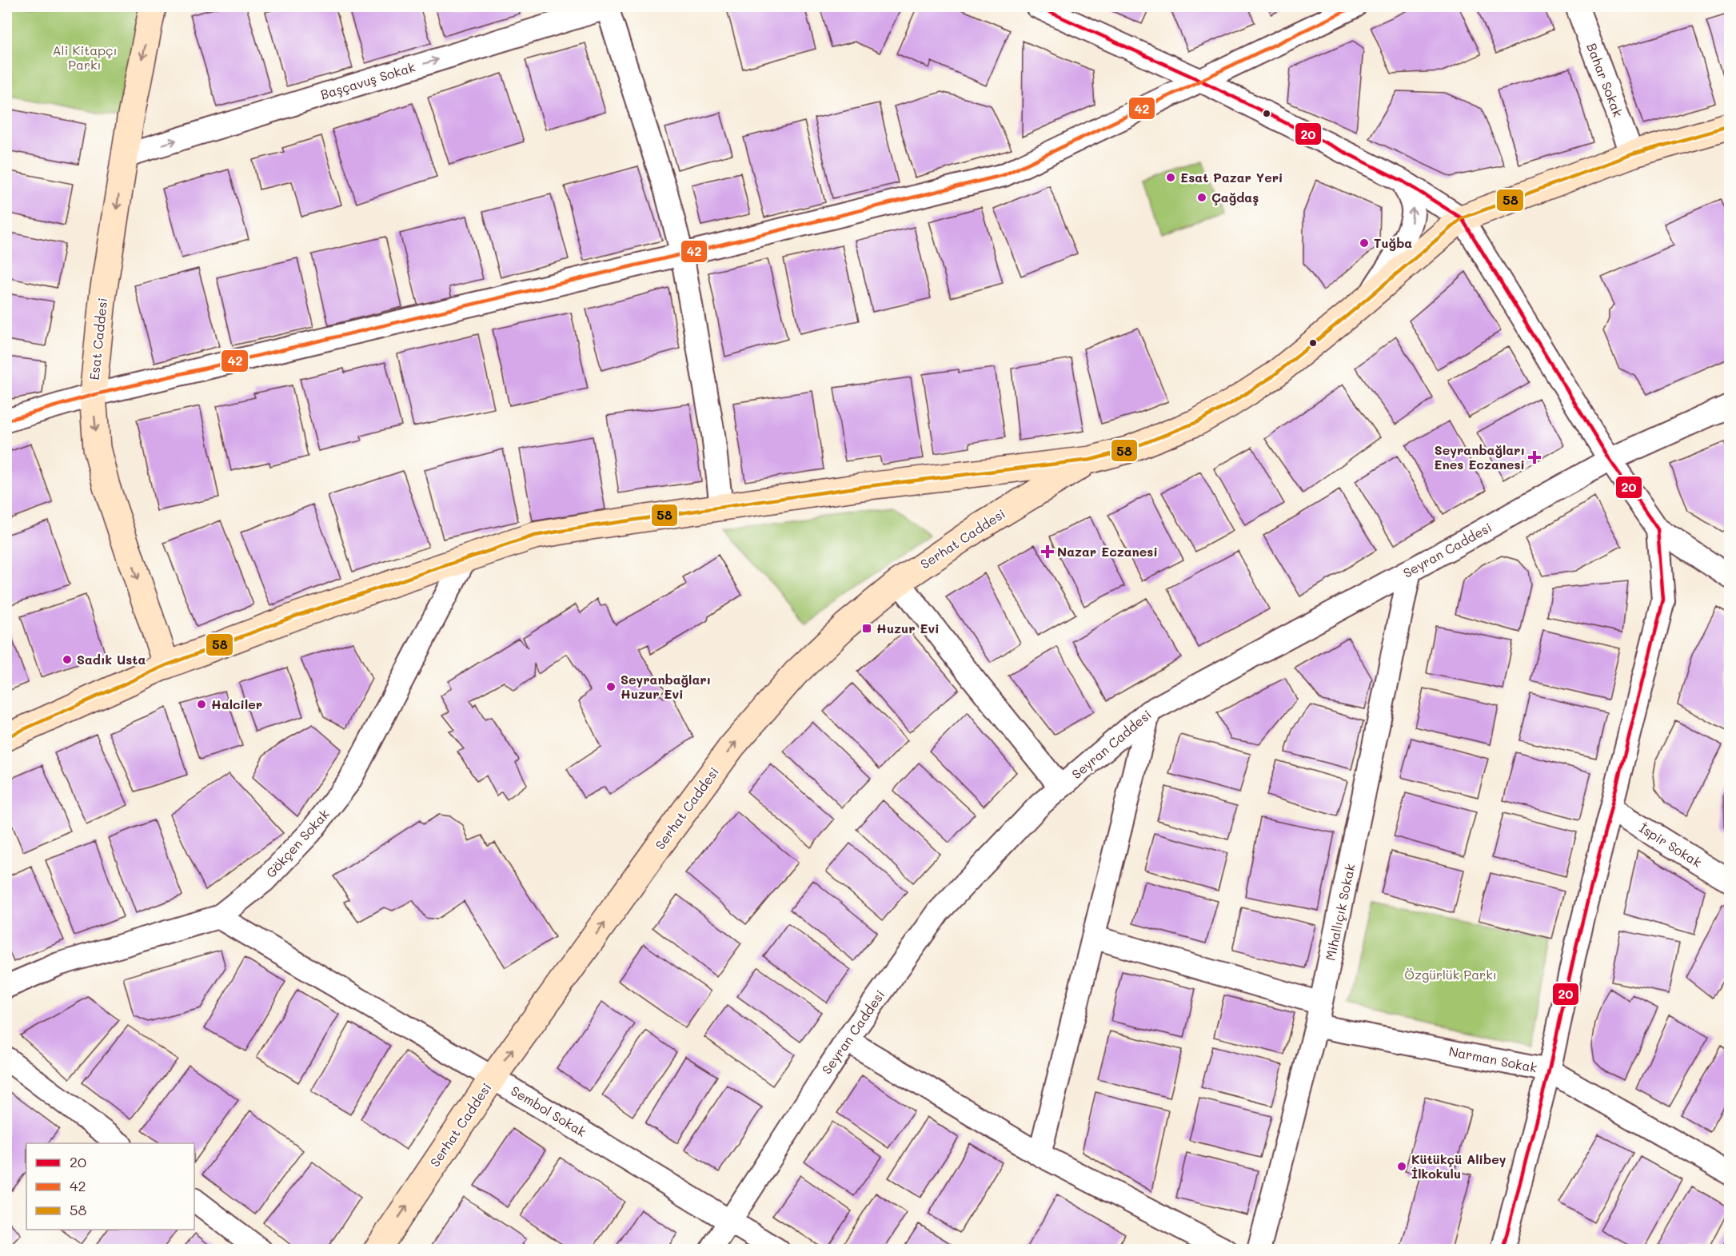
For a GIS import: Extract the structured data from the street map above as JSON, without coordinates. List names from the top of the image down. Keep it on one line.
{"streets":{"main road":["Esat Caddesi","Serhat Caddesi"],"street":["Bahar Sokak","Başçavuş Sokak","Seyran Caddesi","Gökçen Sokak","İspir Sokak","Mihallıçık Sokak","Narman Sokak","Sembol Sokak"]},"crossings":[["Başçavuş Sokak","Esat Caddesi"],["Serhat Caddesi","Sembol Sokak"],["Seyran Caddesi","Mihallıçık Sokak"],["Seyran Caddesi","Sembol Sokak"],["Gökçen Sokak","Sembol Sokak"],["Mihallıçık Sokak","Narman Sokak"]],"one_way":["Başçavuş Sokak","Esat Caddesi","Serhat Caddesi"],"parks":["Ali Kitapçı Parkı","Özgürlük Parkı"],"places":{"other":["Esat Pazar Yeri","Çağdaş","Tuğba","Sadık Usta","Seyranbağları Huzur Evi","Halciler","Kütükçü Alibey İlkokulu"],"health":["Seyranbağları Enes Eczanesi","Nazar Eczanesi"],"transit":["Huzur Evi"]},"lines":["transit line 20","transit line 42","transit line 58"],"legend":["20","42","58"]}
